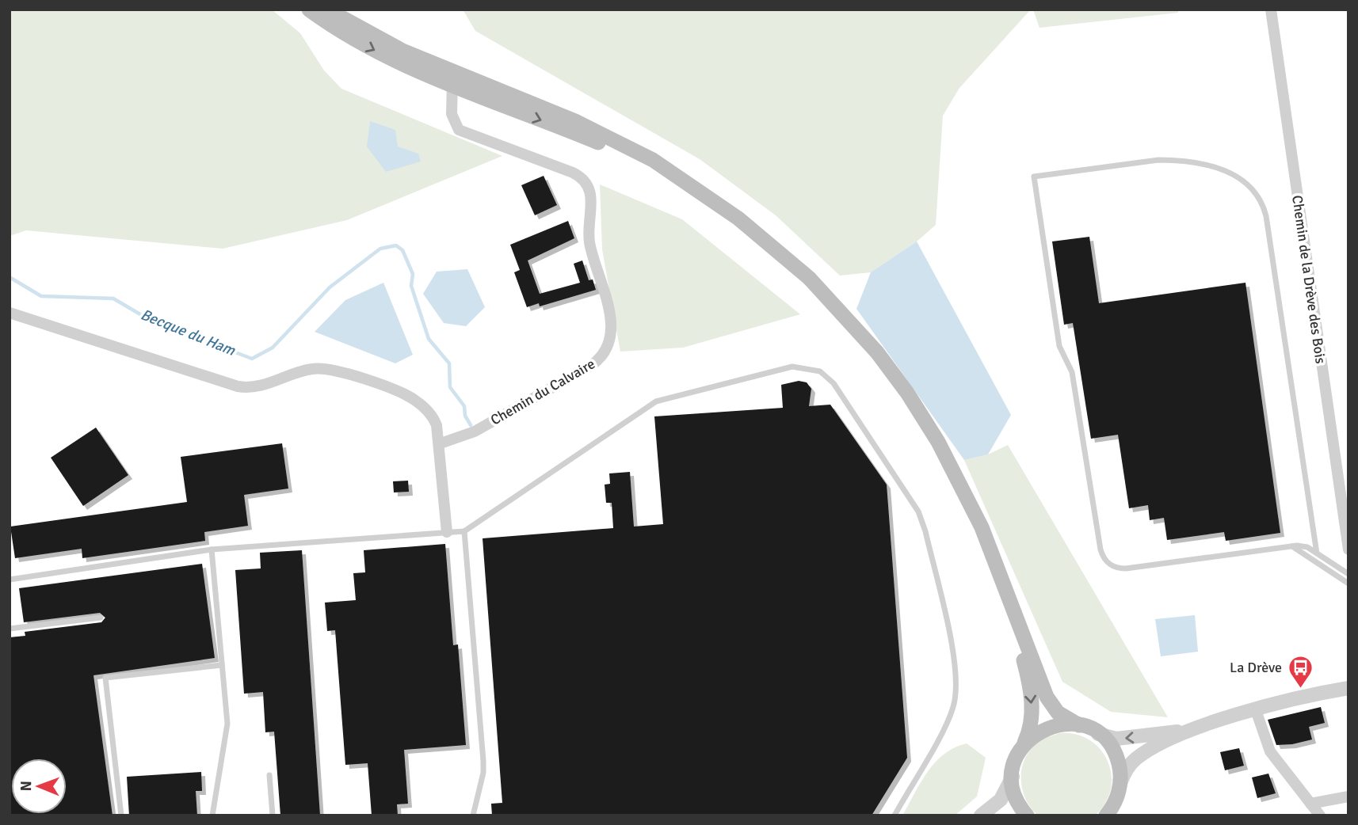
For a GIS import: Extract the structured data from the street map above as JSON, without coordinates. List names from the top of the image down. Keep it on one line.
{"streets":{"street":["Chemin de la Drève des Bois","Chemin du Calvaire"]},"water":["Becque du Ham"],"places":{"bus stop":["La Drève"]},"north":"left"}
